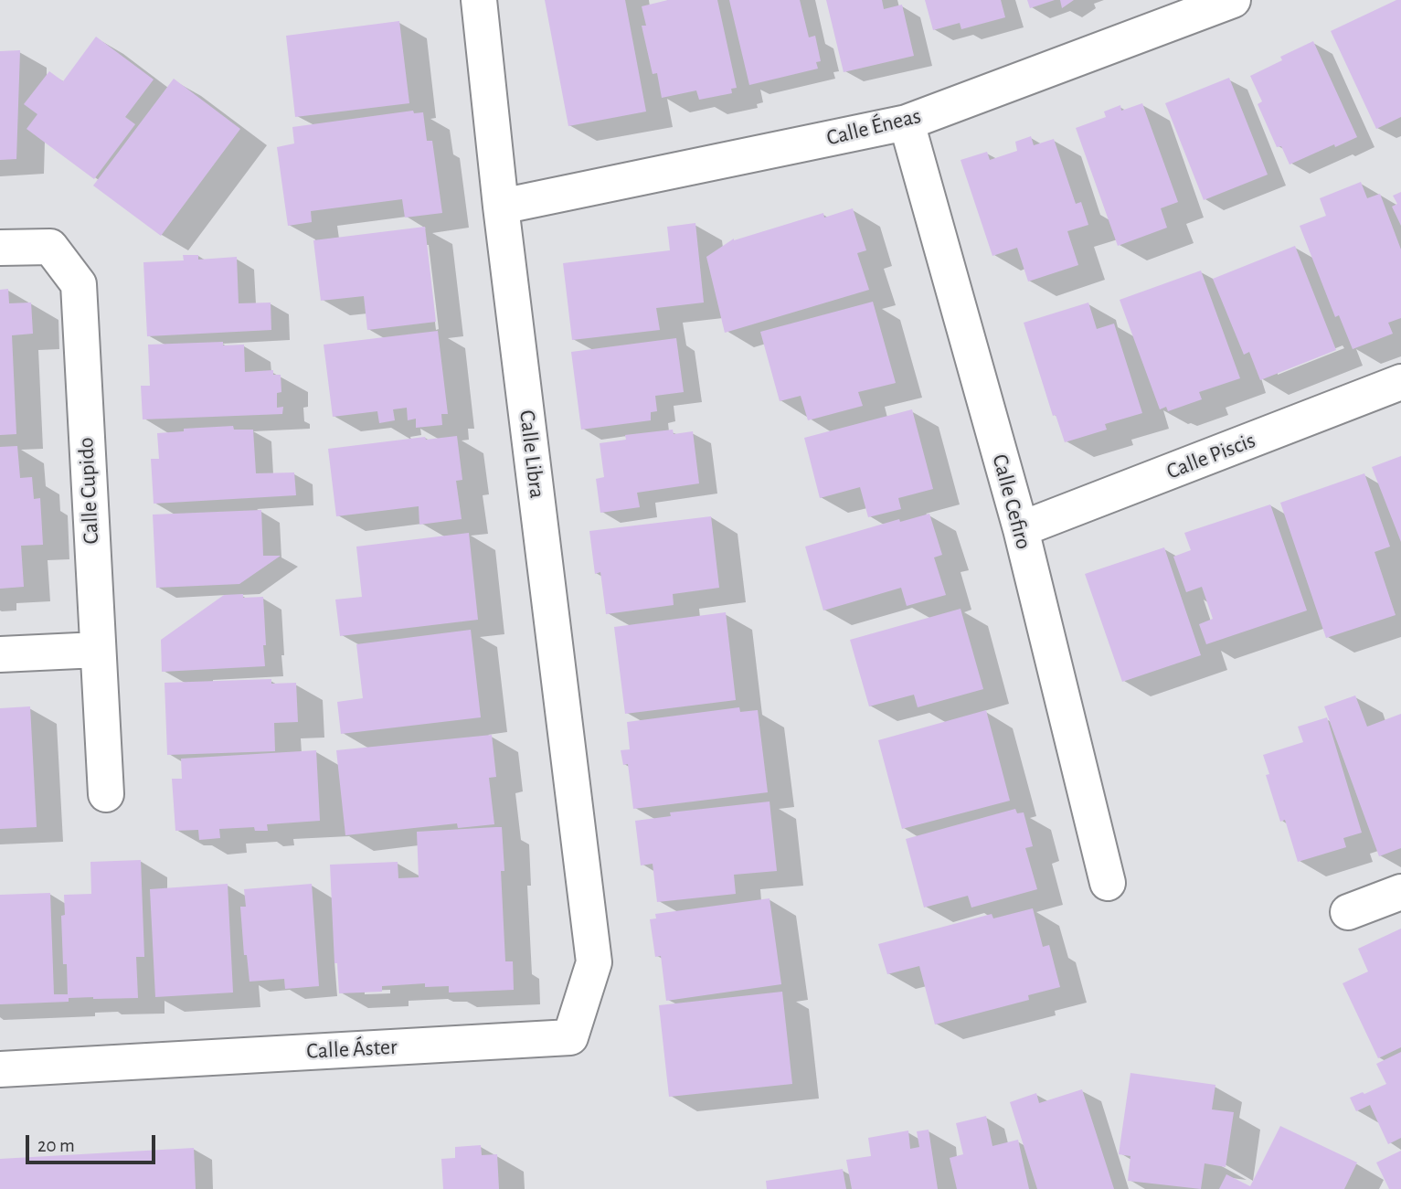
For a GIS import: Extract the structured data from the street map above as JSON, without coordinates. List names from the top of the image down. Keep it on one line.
{"streets":{"street":["Calle Éneas","Calle Libra","Calle Piscis","Calle Cupido","Calle Cefiro","Calle Áster"]},"crossings":[["Calle Éneas","Calle Libra"],["Calle Éneas","Calle Cefiro"],["Calle Libra","Calle Áster"],["Calle Piscis","Calle Cefiro"]],"scale_bar":"20 m"}
